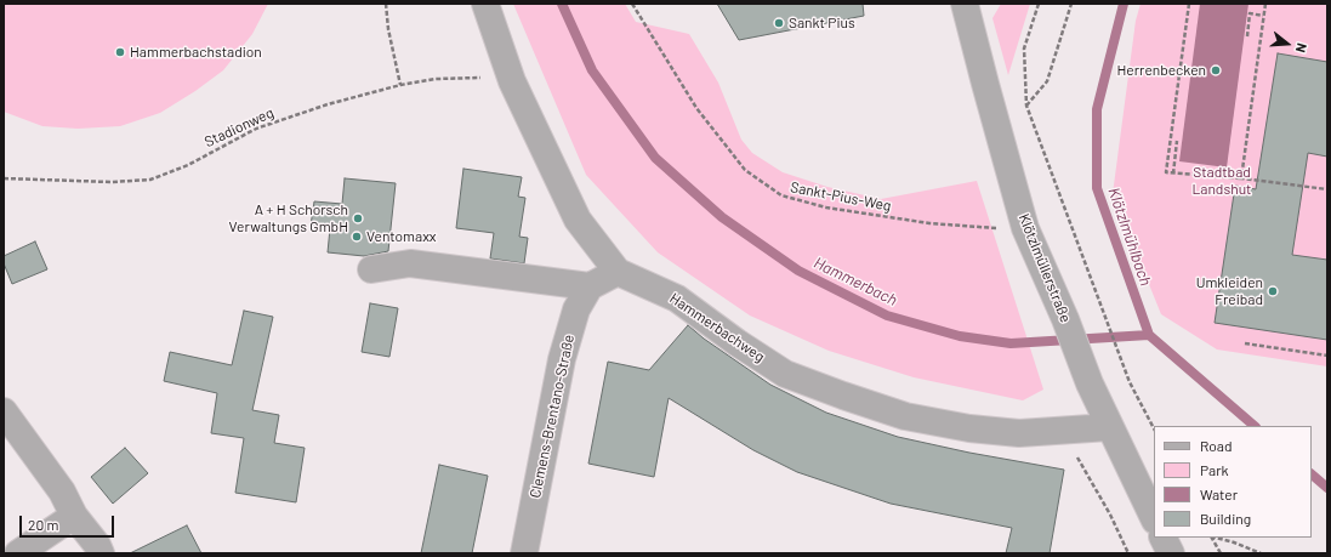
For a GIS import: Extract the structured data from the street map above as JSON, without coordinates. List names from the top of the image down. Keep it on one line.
{"streets":{"street":["Klötzlmüllerstraße","Hammerbachweg","Clemens-Brentano-Straße"],"path":["Stadionweg","Sankt-Pius-Weg"]},"crossings":[["Stadionweg","Hammerbachweg"],["Sankt-Pius-Weg","Klötzlmüllerstraße"],["Klötzlmüllerstraße","Hammerbachweg"]],"water":["Klötzlmühlbach","Hammerbach"],"parks":["Stadtbad Landshut"],"places":["Sankt Pius","Hammerbachstadion","Herrenbecken","A + H Schorsch Verwaltungs GmbH","Ventomaxx","Umkleiden Freibad"],"legend":["Road","Park","Water","Building"],"scale_bar":"20 m","north":"right"}
